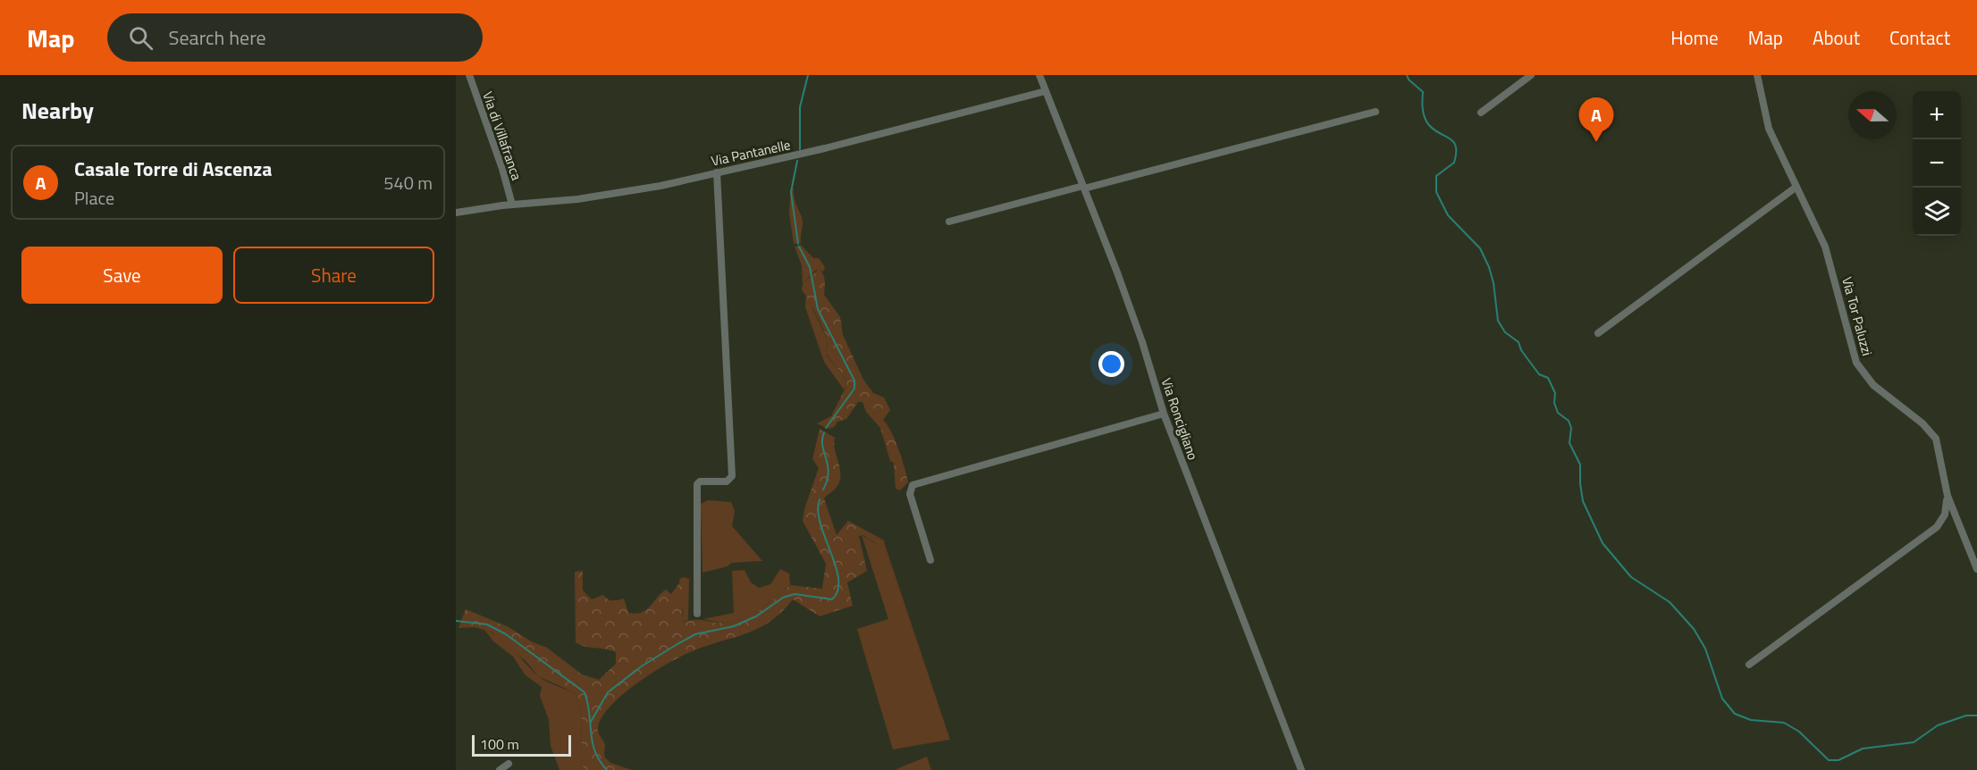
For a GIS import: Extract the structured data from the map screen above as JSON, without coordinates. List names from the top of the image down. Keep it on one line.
{"streets":{"street":["Via di Villafranca","Via Pantanelle","Via Tor Paluzzi","Via Roncigliano"]},"crossings":[["Via di Villafranca","Via Pantanelle"],["Via Pantanelle","Via Roncigliano"]],"scale_bar":"100 m","north":"left","page":{"header":"Map","search":"Search here","nav":["Home","Map","About","Contact"],"heading":"Nearby","map_buttons":["+","−"],"pins":"A","list":[{"mark":"A","name":"Casale Torre di Ascenza","note":"Place","value":"540 m"}],"buttons":["Save","Share"],"scale":"100 m"}}
